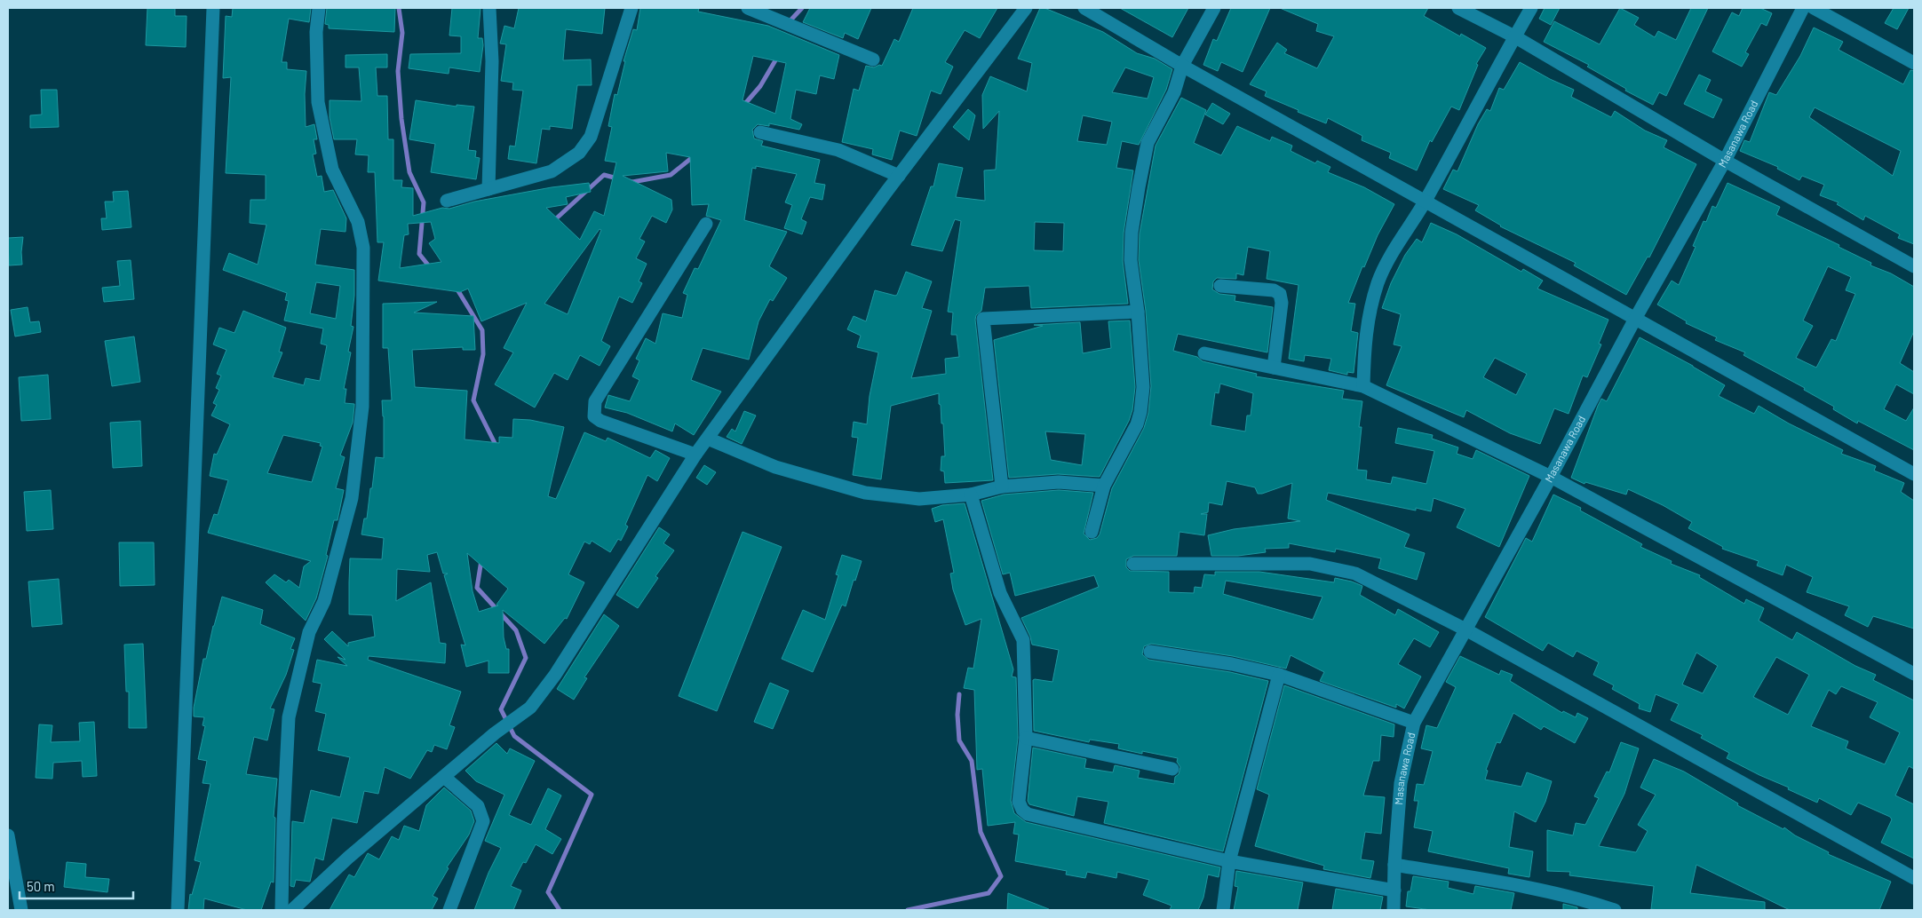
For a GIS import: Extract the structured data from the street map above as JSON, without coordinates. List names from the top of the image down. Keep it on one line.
{"streets":{"street":["Masanawa Road"]},"scale_bar":"50 m"}
